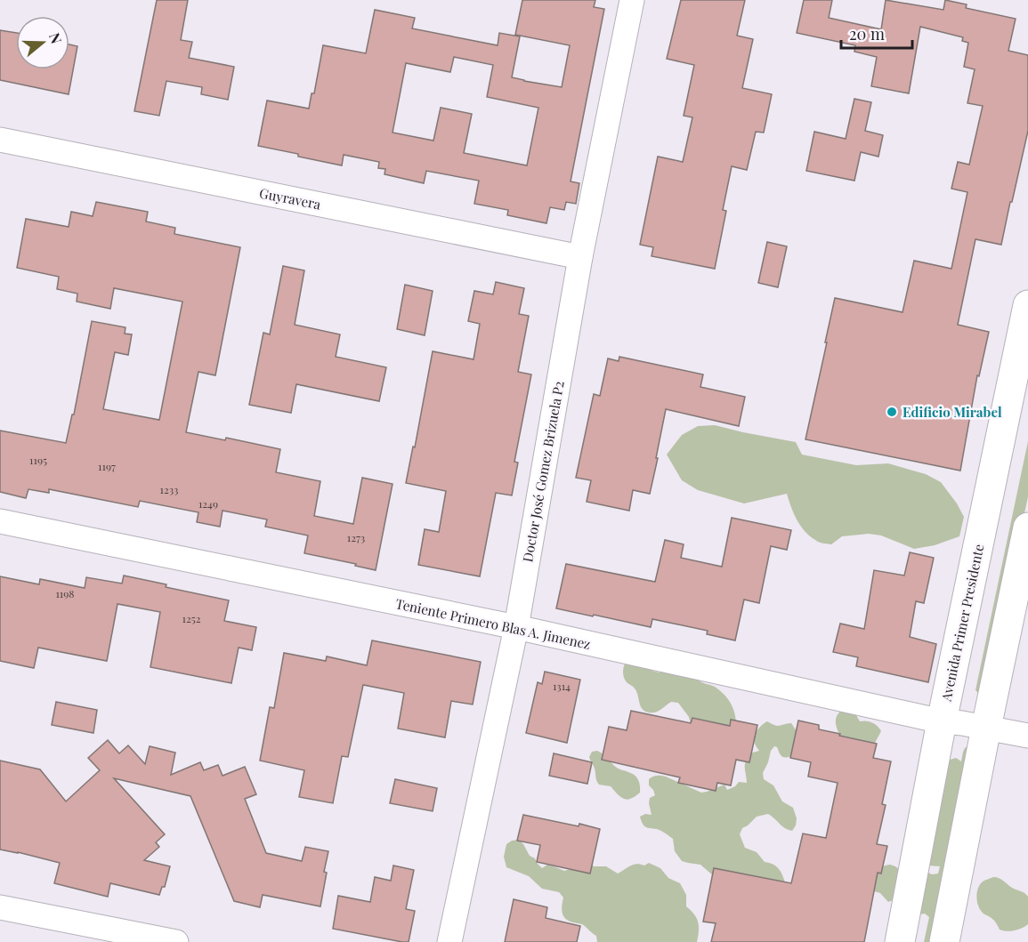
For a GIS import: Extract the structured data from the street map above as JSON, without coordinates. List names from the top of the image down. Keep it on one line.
{"streets":{"main road":["Avenida Primer Presidente"],"street":["Guyravera","Doctor José Gomez Brizuela P2","Teniente Primero Blas A. Jimenez"]},"crossings":[["Guyravera","Doctor José Gomez Brizuela P2"],["Doctor José Gomez Brizuela P2","Teniente Primero Blas A. Jimenez"],["Avenida Primer Presidente","Teniente Primero Blas A. Jimenez"]],"places":["Edificio Mirabel"],"house_numbers":["1195","1197","1233","1249","1273","1198","1252","1314"],"scale_bar":"20 m","north":"right"}
